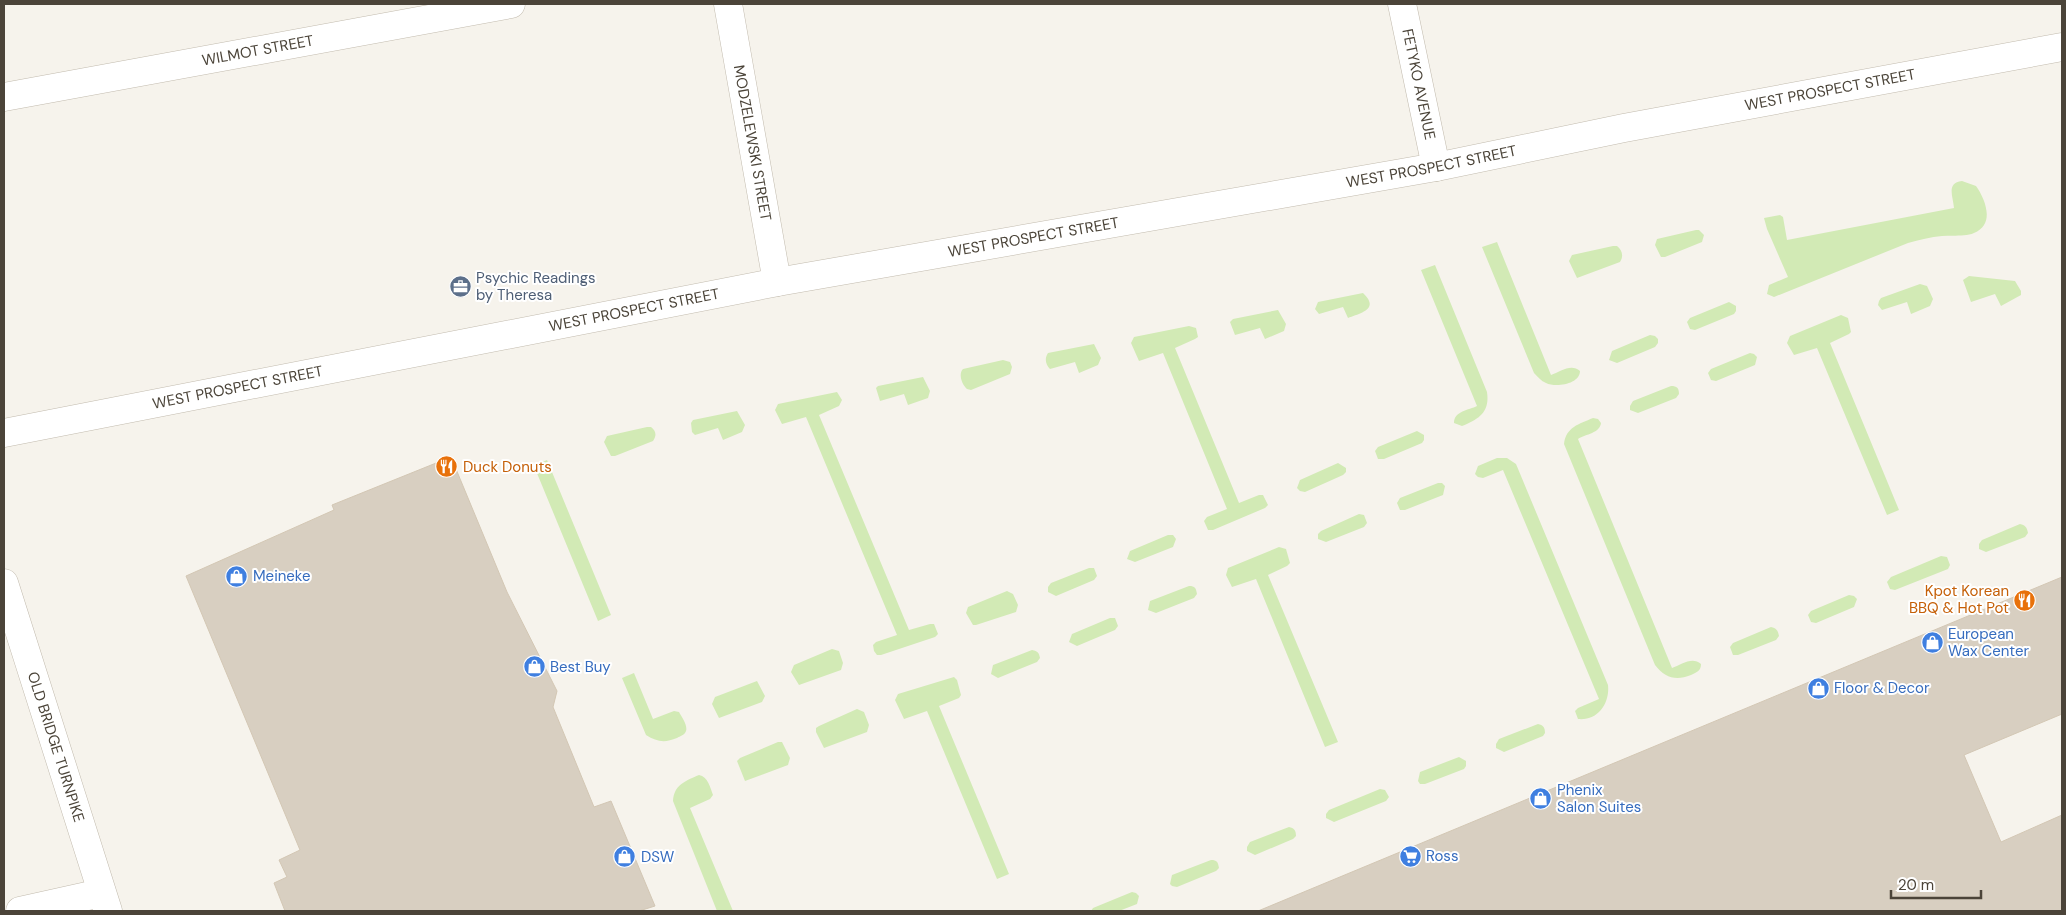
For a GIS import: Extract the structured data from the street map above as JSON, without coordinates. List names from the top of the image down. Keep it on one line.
{"streets":{"street":["WILMOT STREET","FETYKO AVENUE","WEST PROSPECT STREET","MODZELEWSKI STREET","OLD BRIDGE TURNPIKE"]},"crossings":[["FETYKO AVENUE","WEST PROSPECT STREET"],["WEST PROSPECT STREET","MODZELEWSKI STREET"]],"places":{"office":["Psychic Readings by Theresa"],"restaurant":["Duck Donuts","Kpot Korean BBQ & Hot Pot"],"shop":["Meineke","European Wax Center","Best Buy","Floor & Decor","Phenix Salon Suites","DSW"],"supermarket":["Ross"]},"scale_bar":"20 m"}
